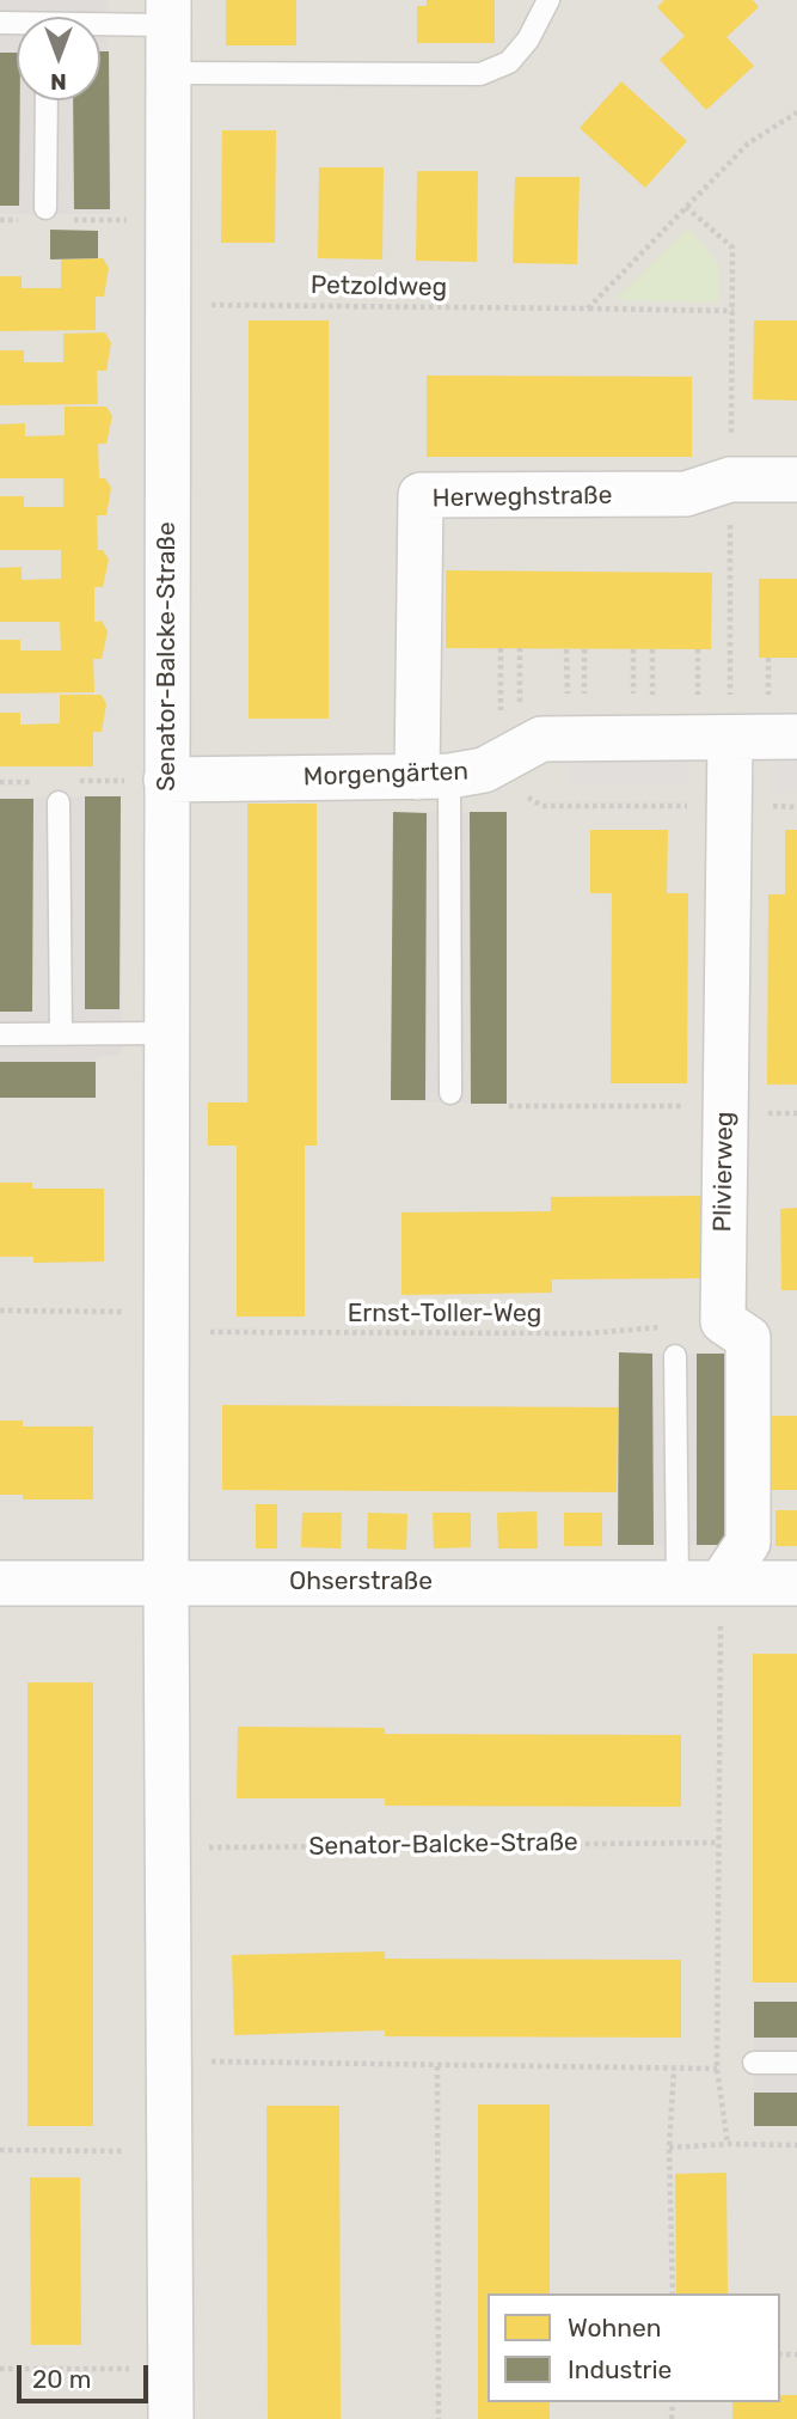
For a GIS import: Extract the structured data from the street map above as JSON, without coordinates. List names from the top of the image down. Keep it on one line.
{"streets":{"street":["Herweghstraße","Senator-Balcke-Straße","Morgengärten","Plivierweg","Ohserstraße"],"path":["Petzoldweg","Ernst-Toller-Weg"]},"crossings":[["Petzoldweg","Senator-Balcke-Straße"],["Herweghstraße","Morgengärten"],["Senator-Balcke-Straße","Morgengärten"],["Senator-Balcke-Straße","Ernst-Toller-Weg"],["Senator-Balcke-Straße","Ohserstraße"],["Morgengärten","Plivierweg"],["Plivierweg","Ernst-Toller-Weg"]],"legend":["Wohnen","Industrie"],"scale_bar":"20 m","north":"bottom"}
